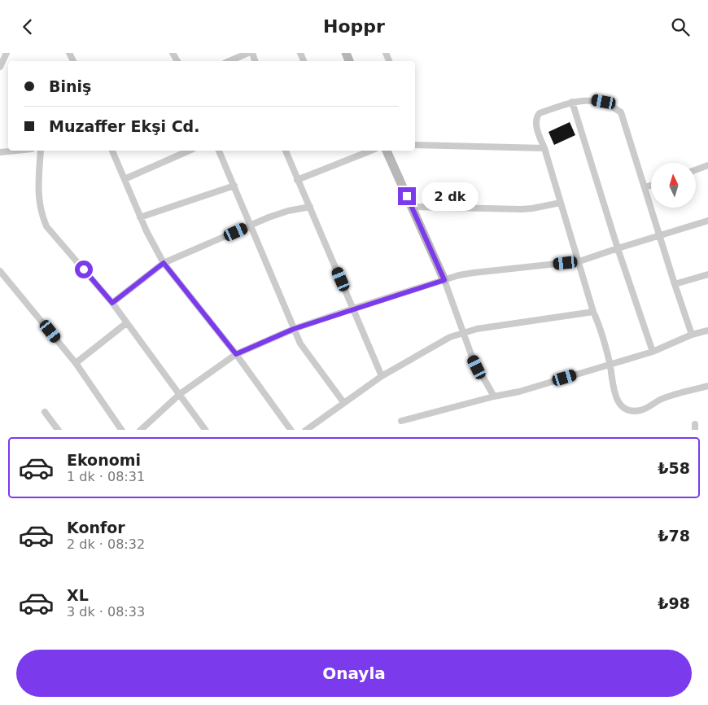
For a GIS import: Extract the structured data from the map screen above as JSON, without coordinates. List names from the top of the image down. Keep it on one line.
{"north":"top","page":{"header":"Hoppr","banner":["Biniş","Muzaffer Ekşi Cd."],"bubble":"2 dk","list":[{"name":"Ekonomi","note":"1 dk · 08:31","value":"₺58"},{"name":"Konfor","note":"2 dk · 08:32","value":"₺78"},{"name":"XL","note":"3 dk · 08:33","value":"₺98"}],"buttons":"Onayla"}}
